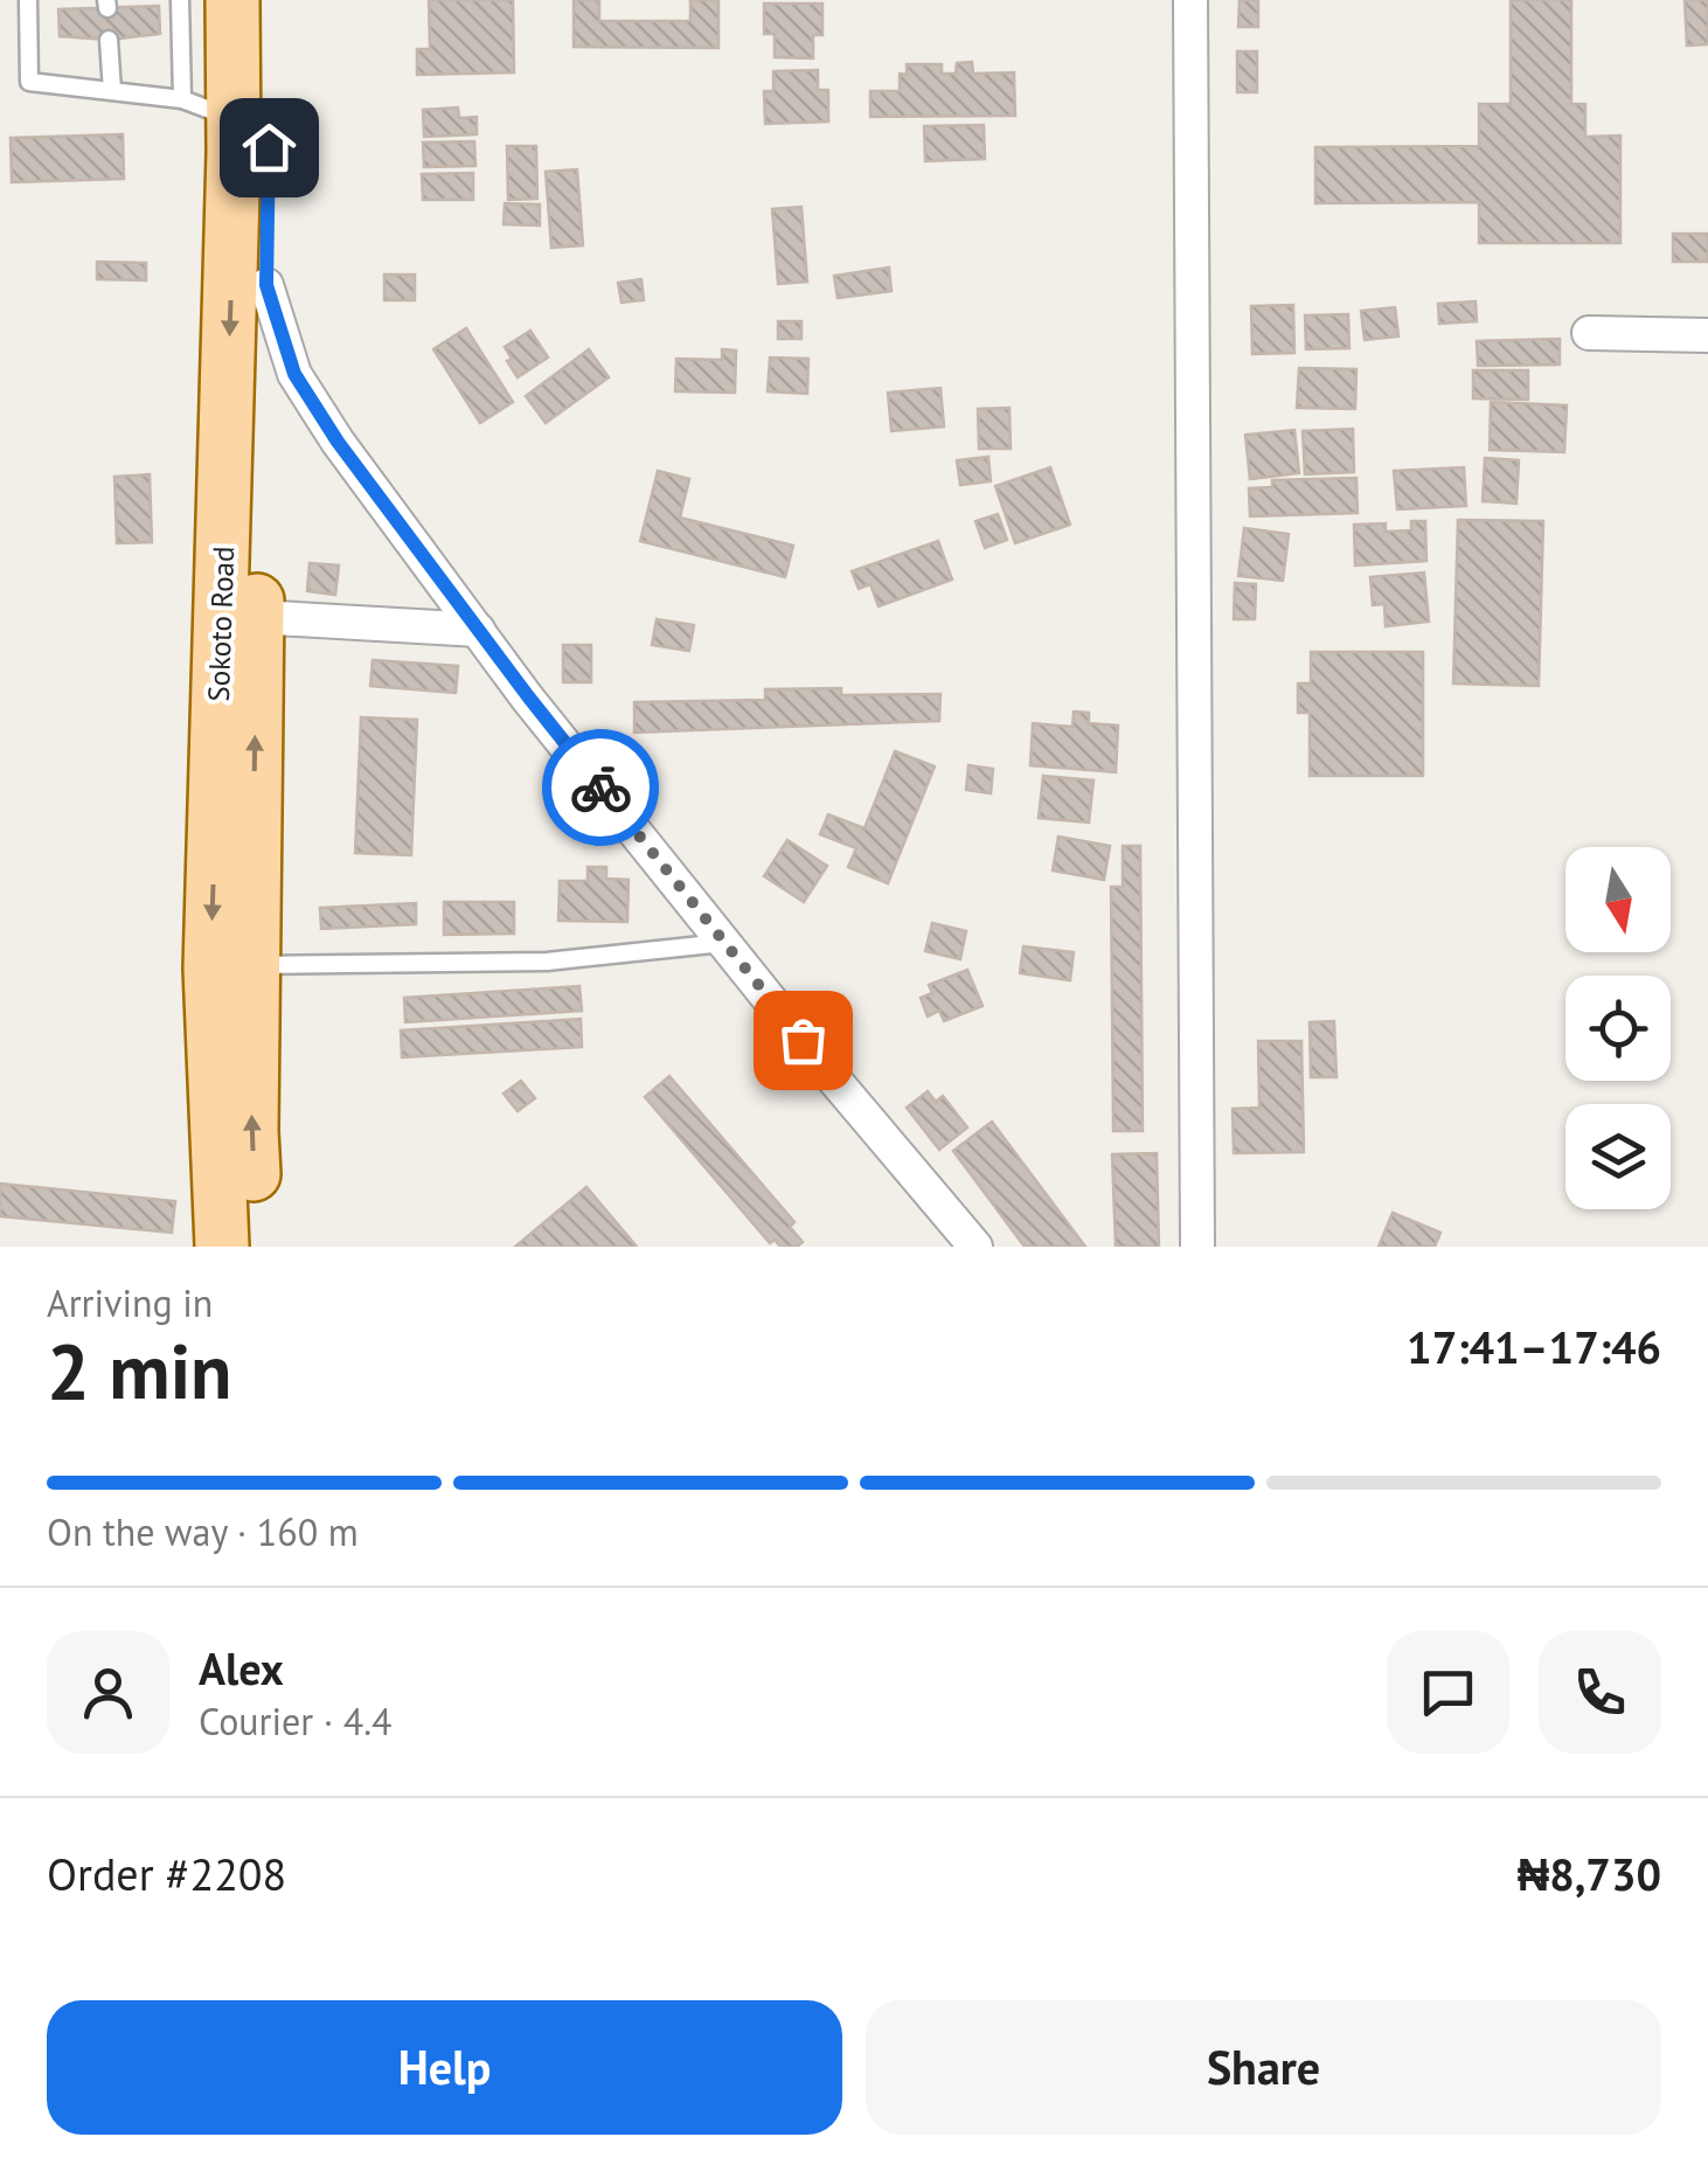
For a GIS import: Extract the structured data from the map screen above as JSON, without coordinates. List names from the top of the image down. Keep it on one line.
{"streets":{"main road":["Sokoto Road"]},"north":"bottom","page":{"heading":["2 min","Arriving in","17:41–17:46"],"panel":["Alex","Courier · 4.4","Order #2208","₦8,730"],"bar":"On the way · 160 m","buttons":["Help","Share"]}}
